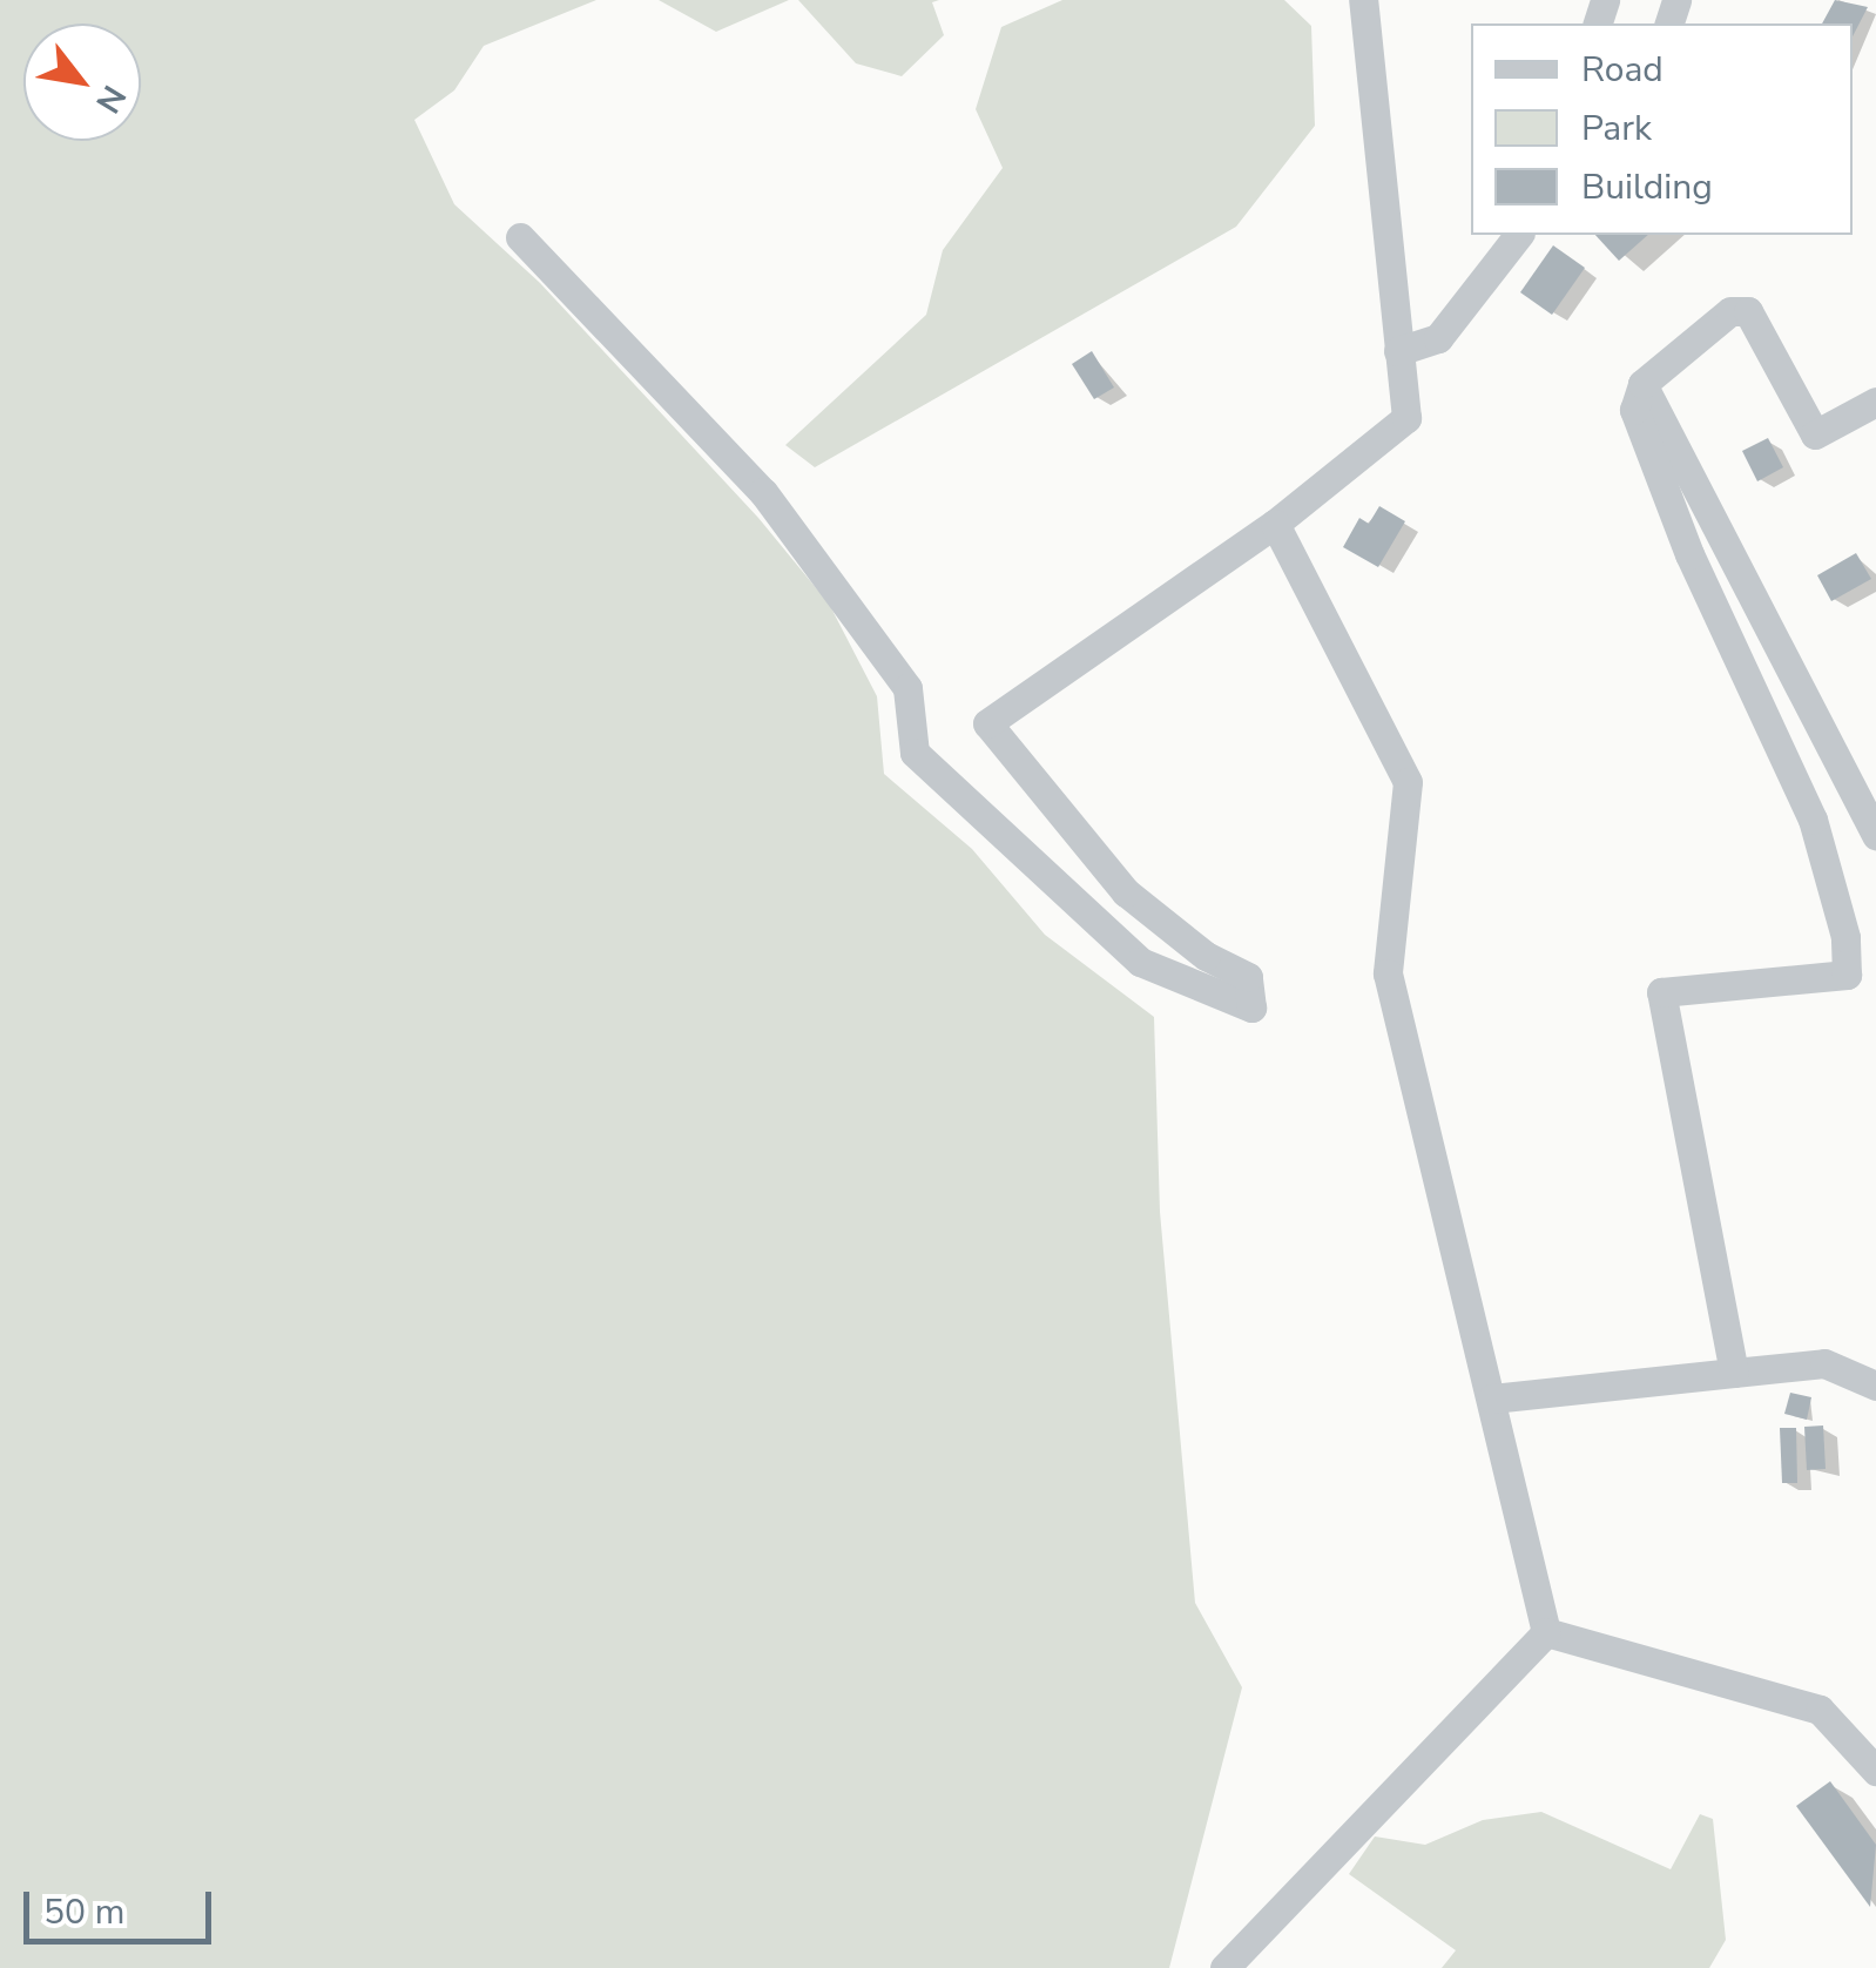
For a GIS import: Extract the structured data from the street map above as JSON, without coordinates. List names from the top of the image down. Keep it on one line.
{"legend":["Road","Park","Building"],"scale_bar":"50 m","north":"bottom right"}
